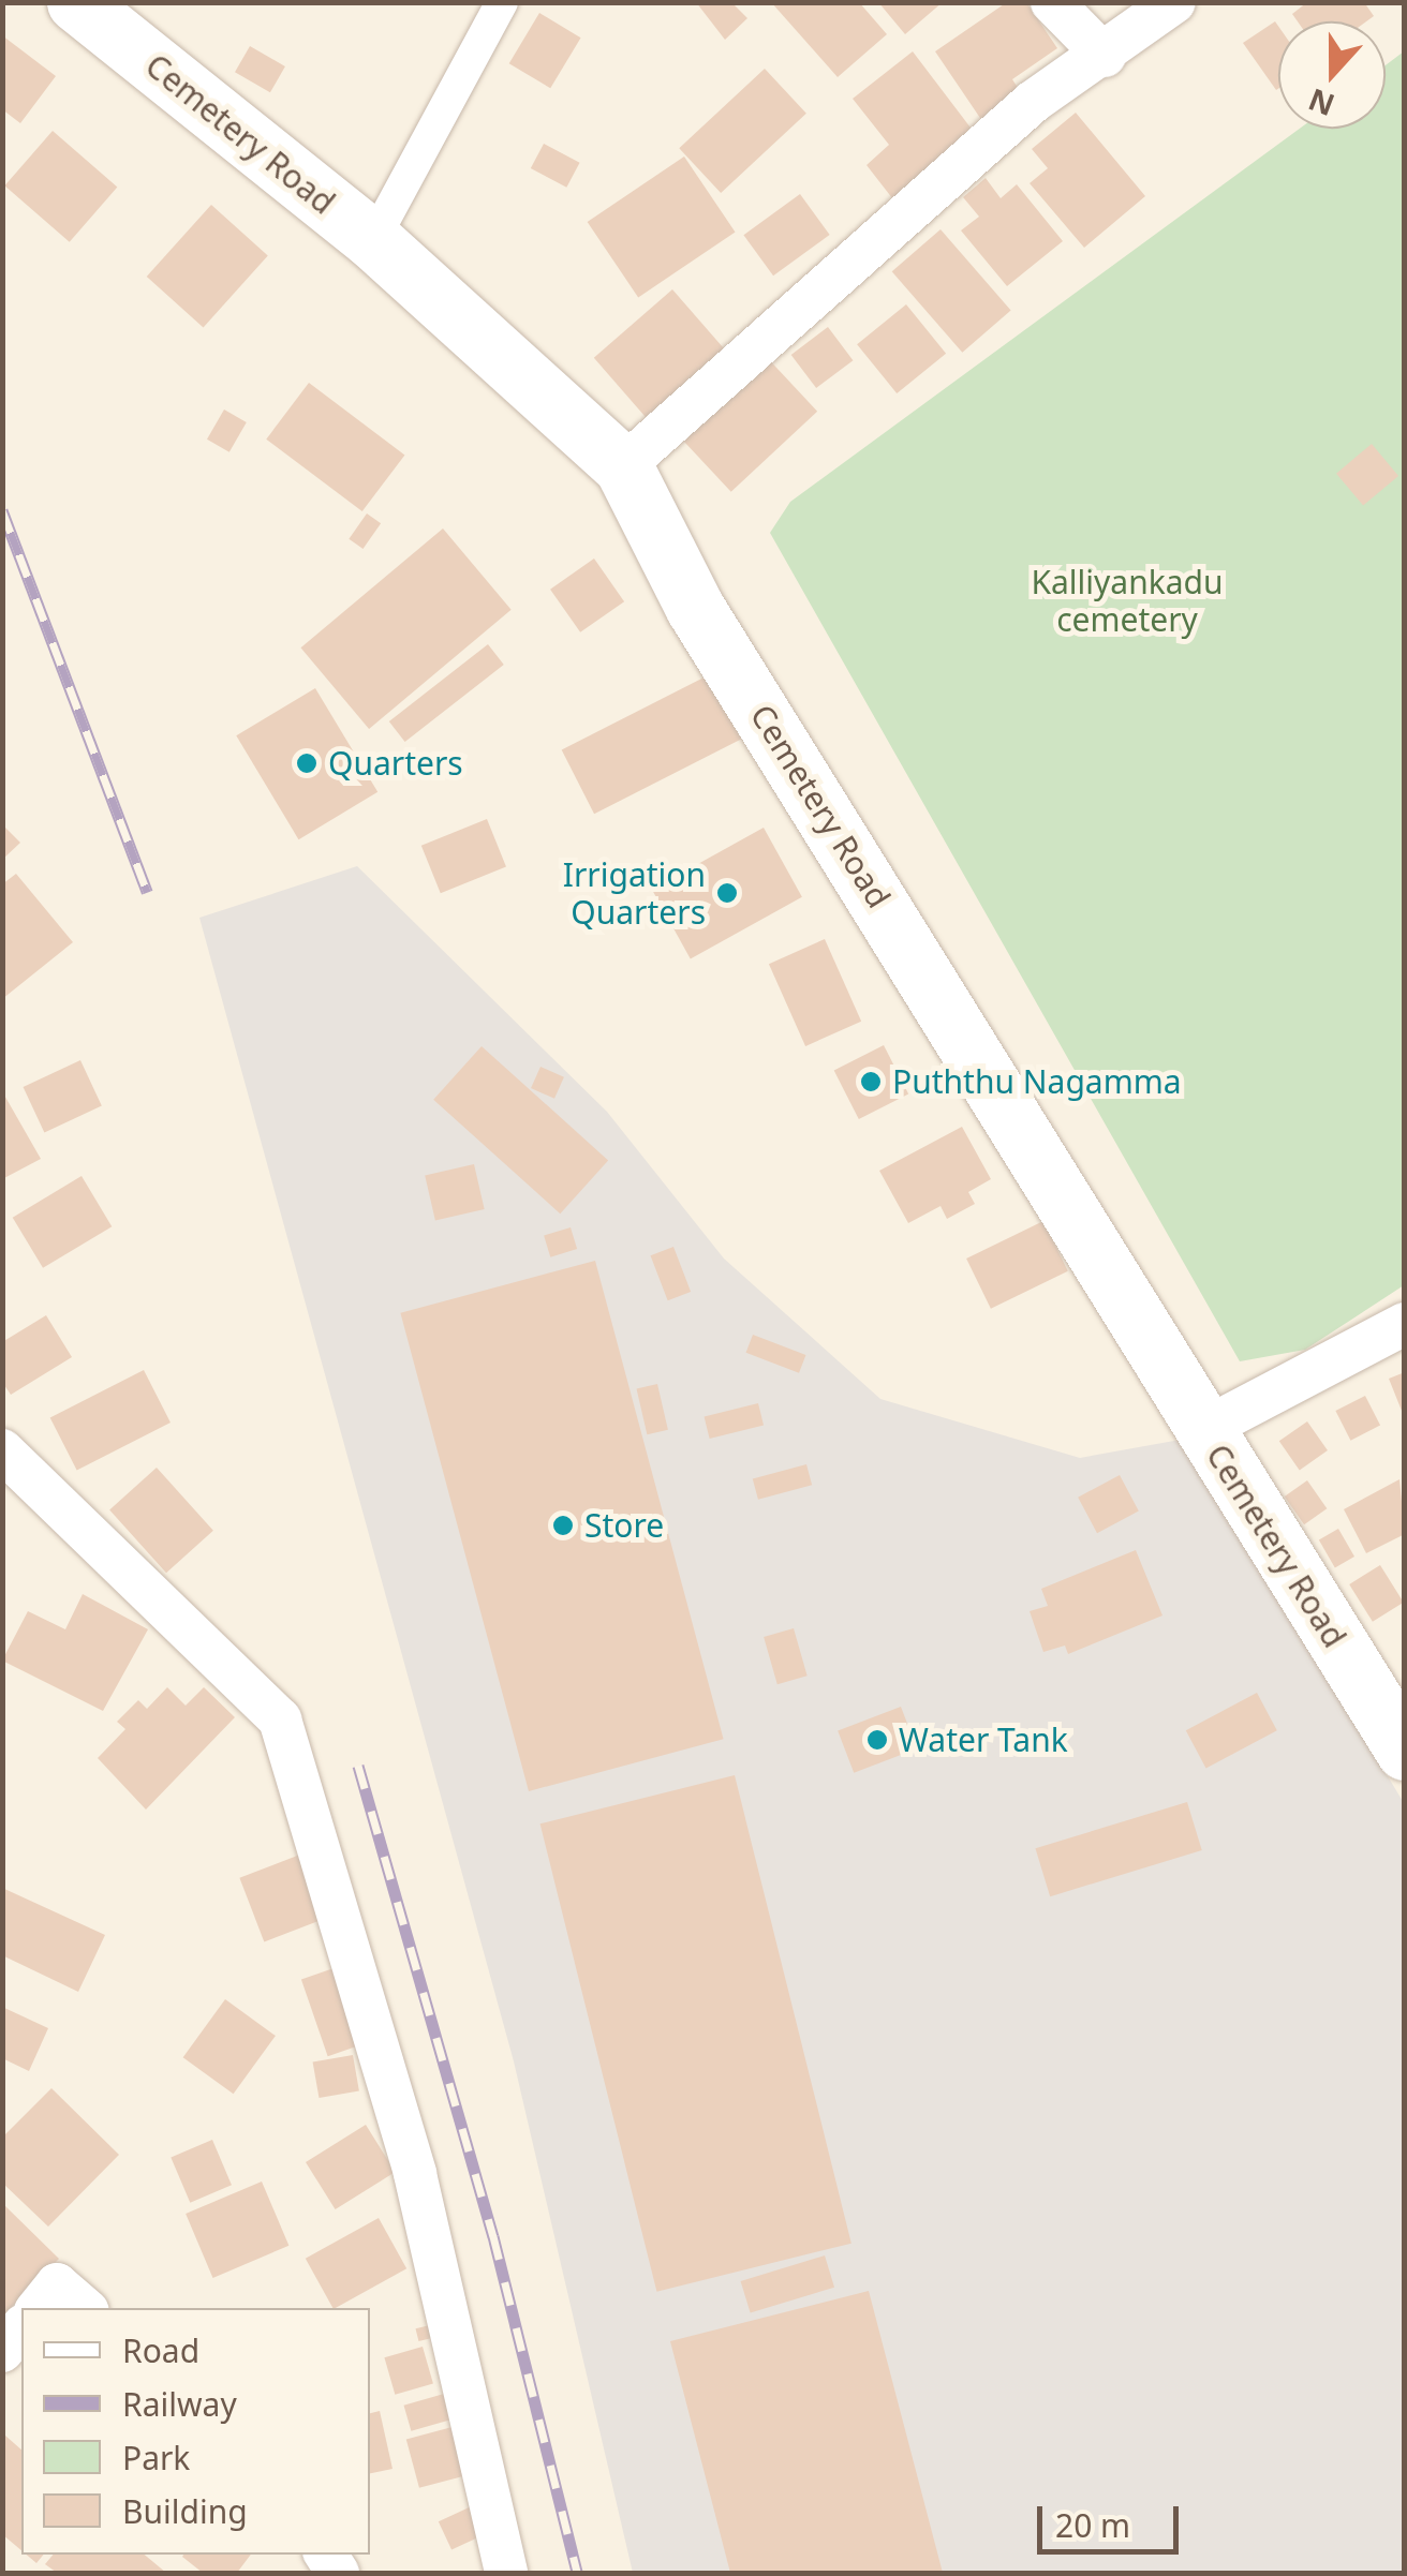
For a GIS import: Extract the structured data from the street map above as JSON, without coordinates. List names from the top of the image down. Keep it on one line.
{"streets":{"main road":["Cemetery Road"]},"parks":["Kalliyankadu cemetery"],"places":["Quarters","Irrigation Quarters","Puththu Nagamma","Store","Water Tank"],"legend":["Road","Railway","Park","Building"],"scale_bar":"20 m","north":"bottom"}
